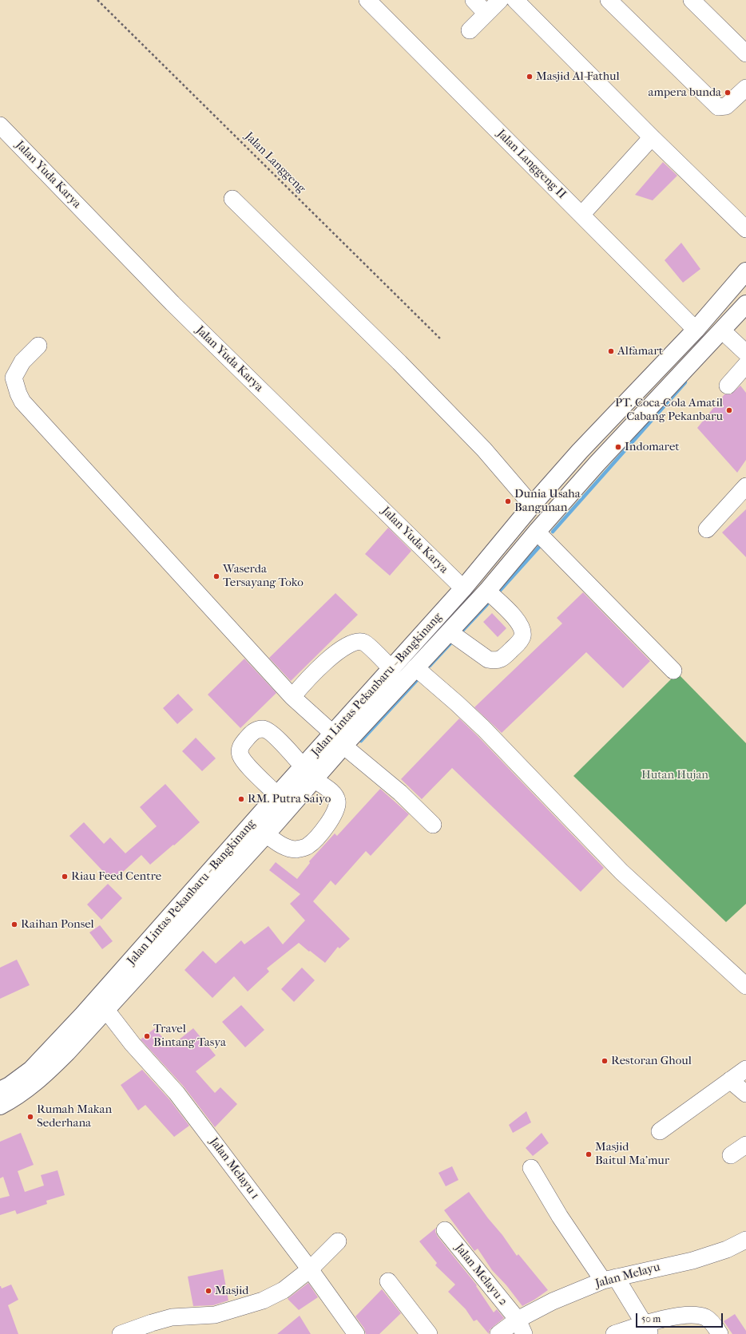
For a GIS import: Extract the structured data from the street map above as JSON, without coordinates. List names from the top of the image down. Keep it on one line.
{"streets":{"highway":["Jalan Lintas Pekanbaru - Bangkinang"],"street":["Jalan Langgeng II","Jalan Yuda Karya","Jalan Melayu 1","Jalan Melayu 2","Jalan Melayu"],"path":["Jalan Langgeng"]},"crossings":[["Jalan Langgeng II","Jalan Lintas Pekanbaru - Bangkinang"],["Jalan Yuda Karya","Jalan Lintas Pekanbaru - Bangkinang"],["Jalan Lintas Pekanbaru - Bangkinang","Jalan Melayu 1"],["Jalan Melayu 2","Jalan Melayu"]],"parks":["Hutan Hujan"],"places":["Masjid Al-Fathul","ampera bunda","Alfamart","PT. Coca-Cola Amatil Cabang Pekanbaru","Indomaret","Dunia Usaha Bangunan","Waserda Tersayang Toko","RM. Putra Saiyo","Riau Feed Centre","Raihan Ponsel","Travel Bintang Tasya","Restoran Ghoul","Rumah Makan Sederhana","Masjid Baitul Ma'mur","Masjid"],"scale_bar":"50 m"}
